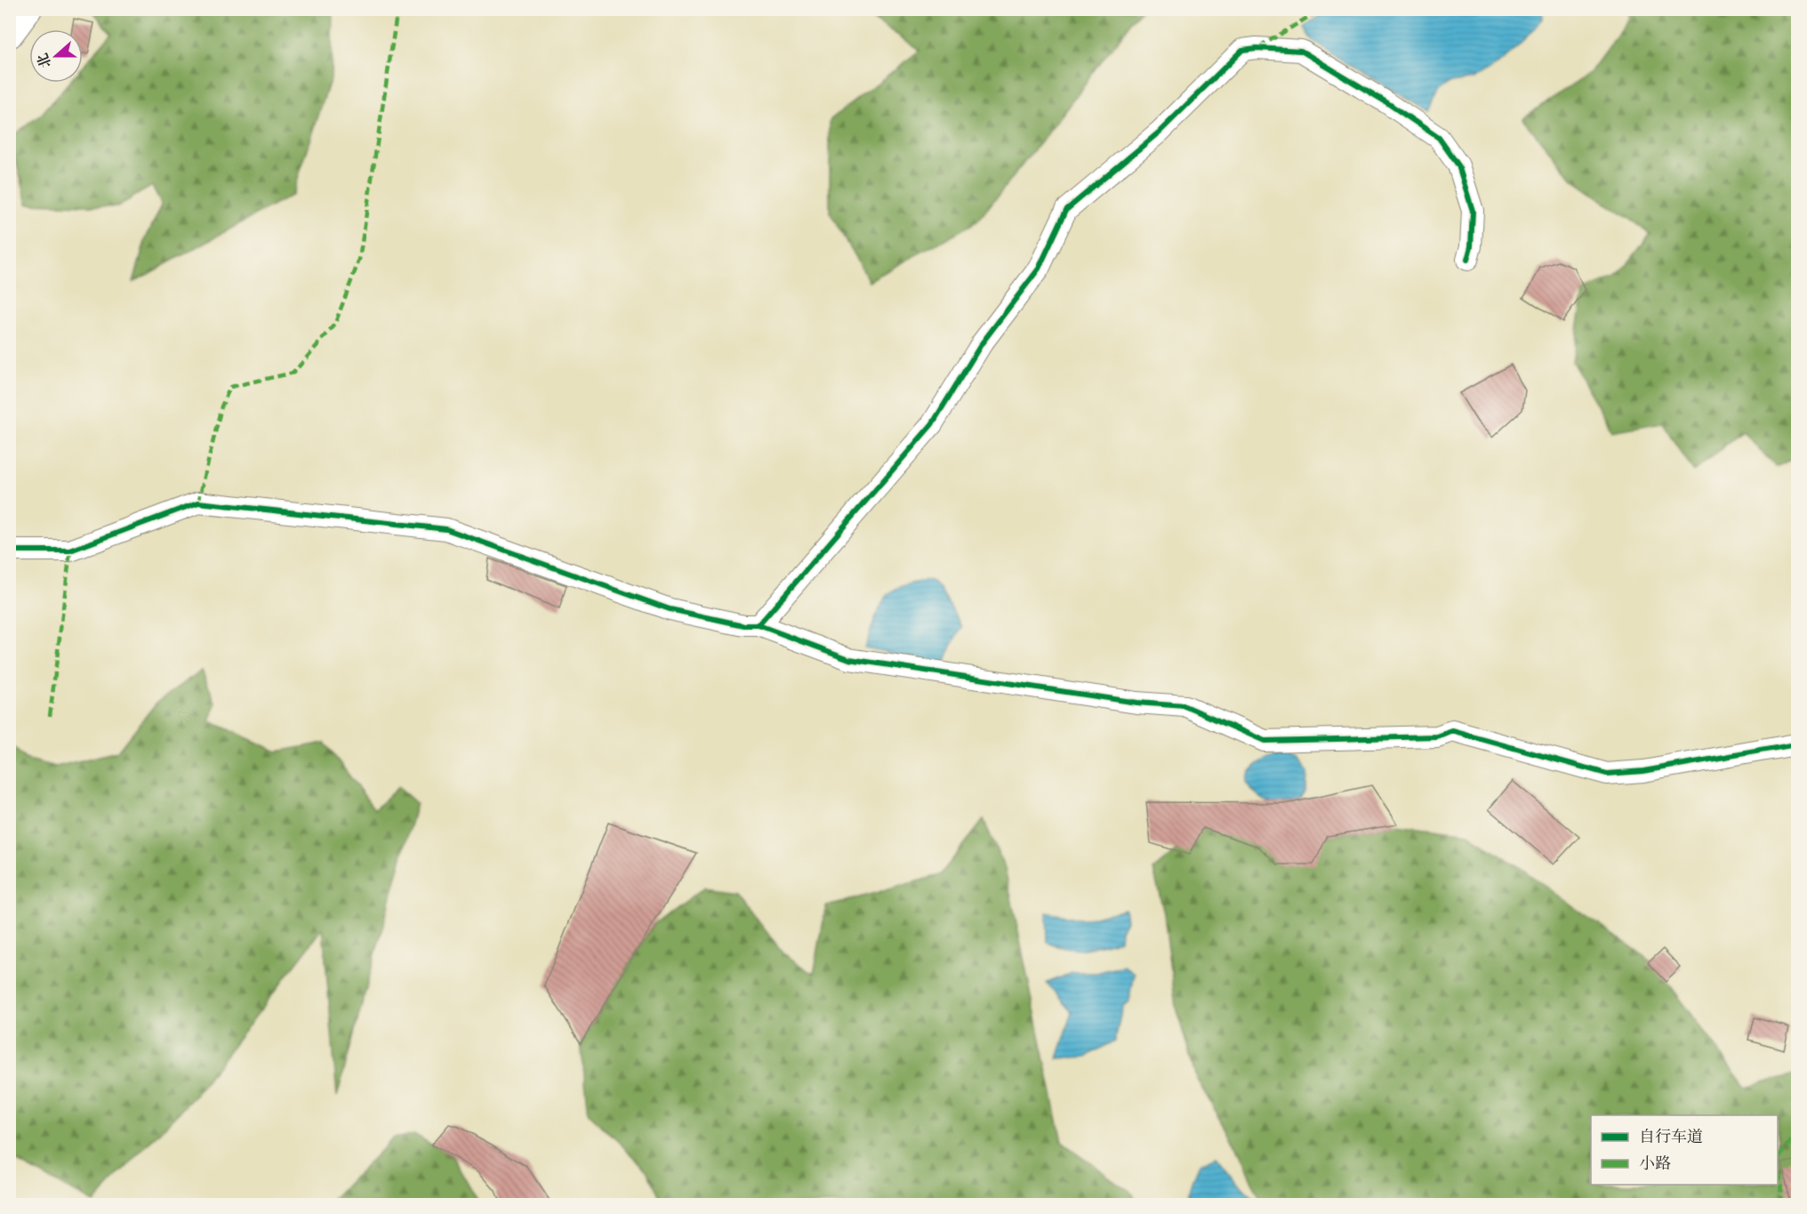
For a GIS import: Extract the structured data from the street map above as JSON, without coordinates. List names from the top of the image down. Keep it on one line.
{"legend":["自行车道","小路"],"north":"left"}
